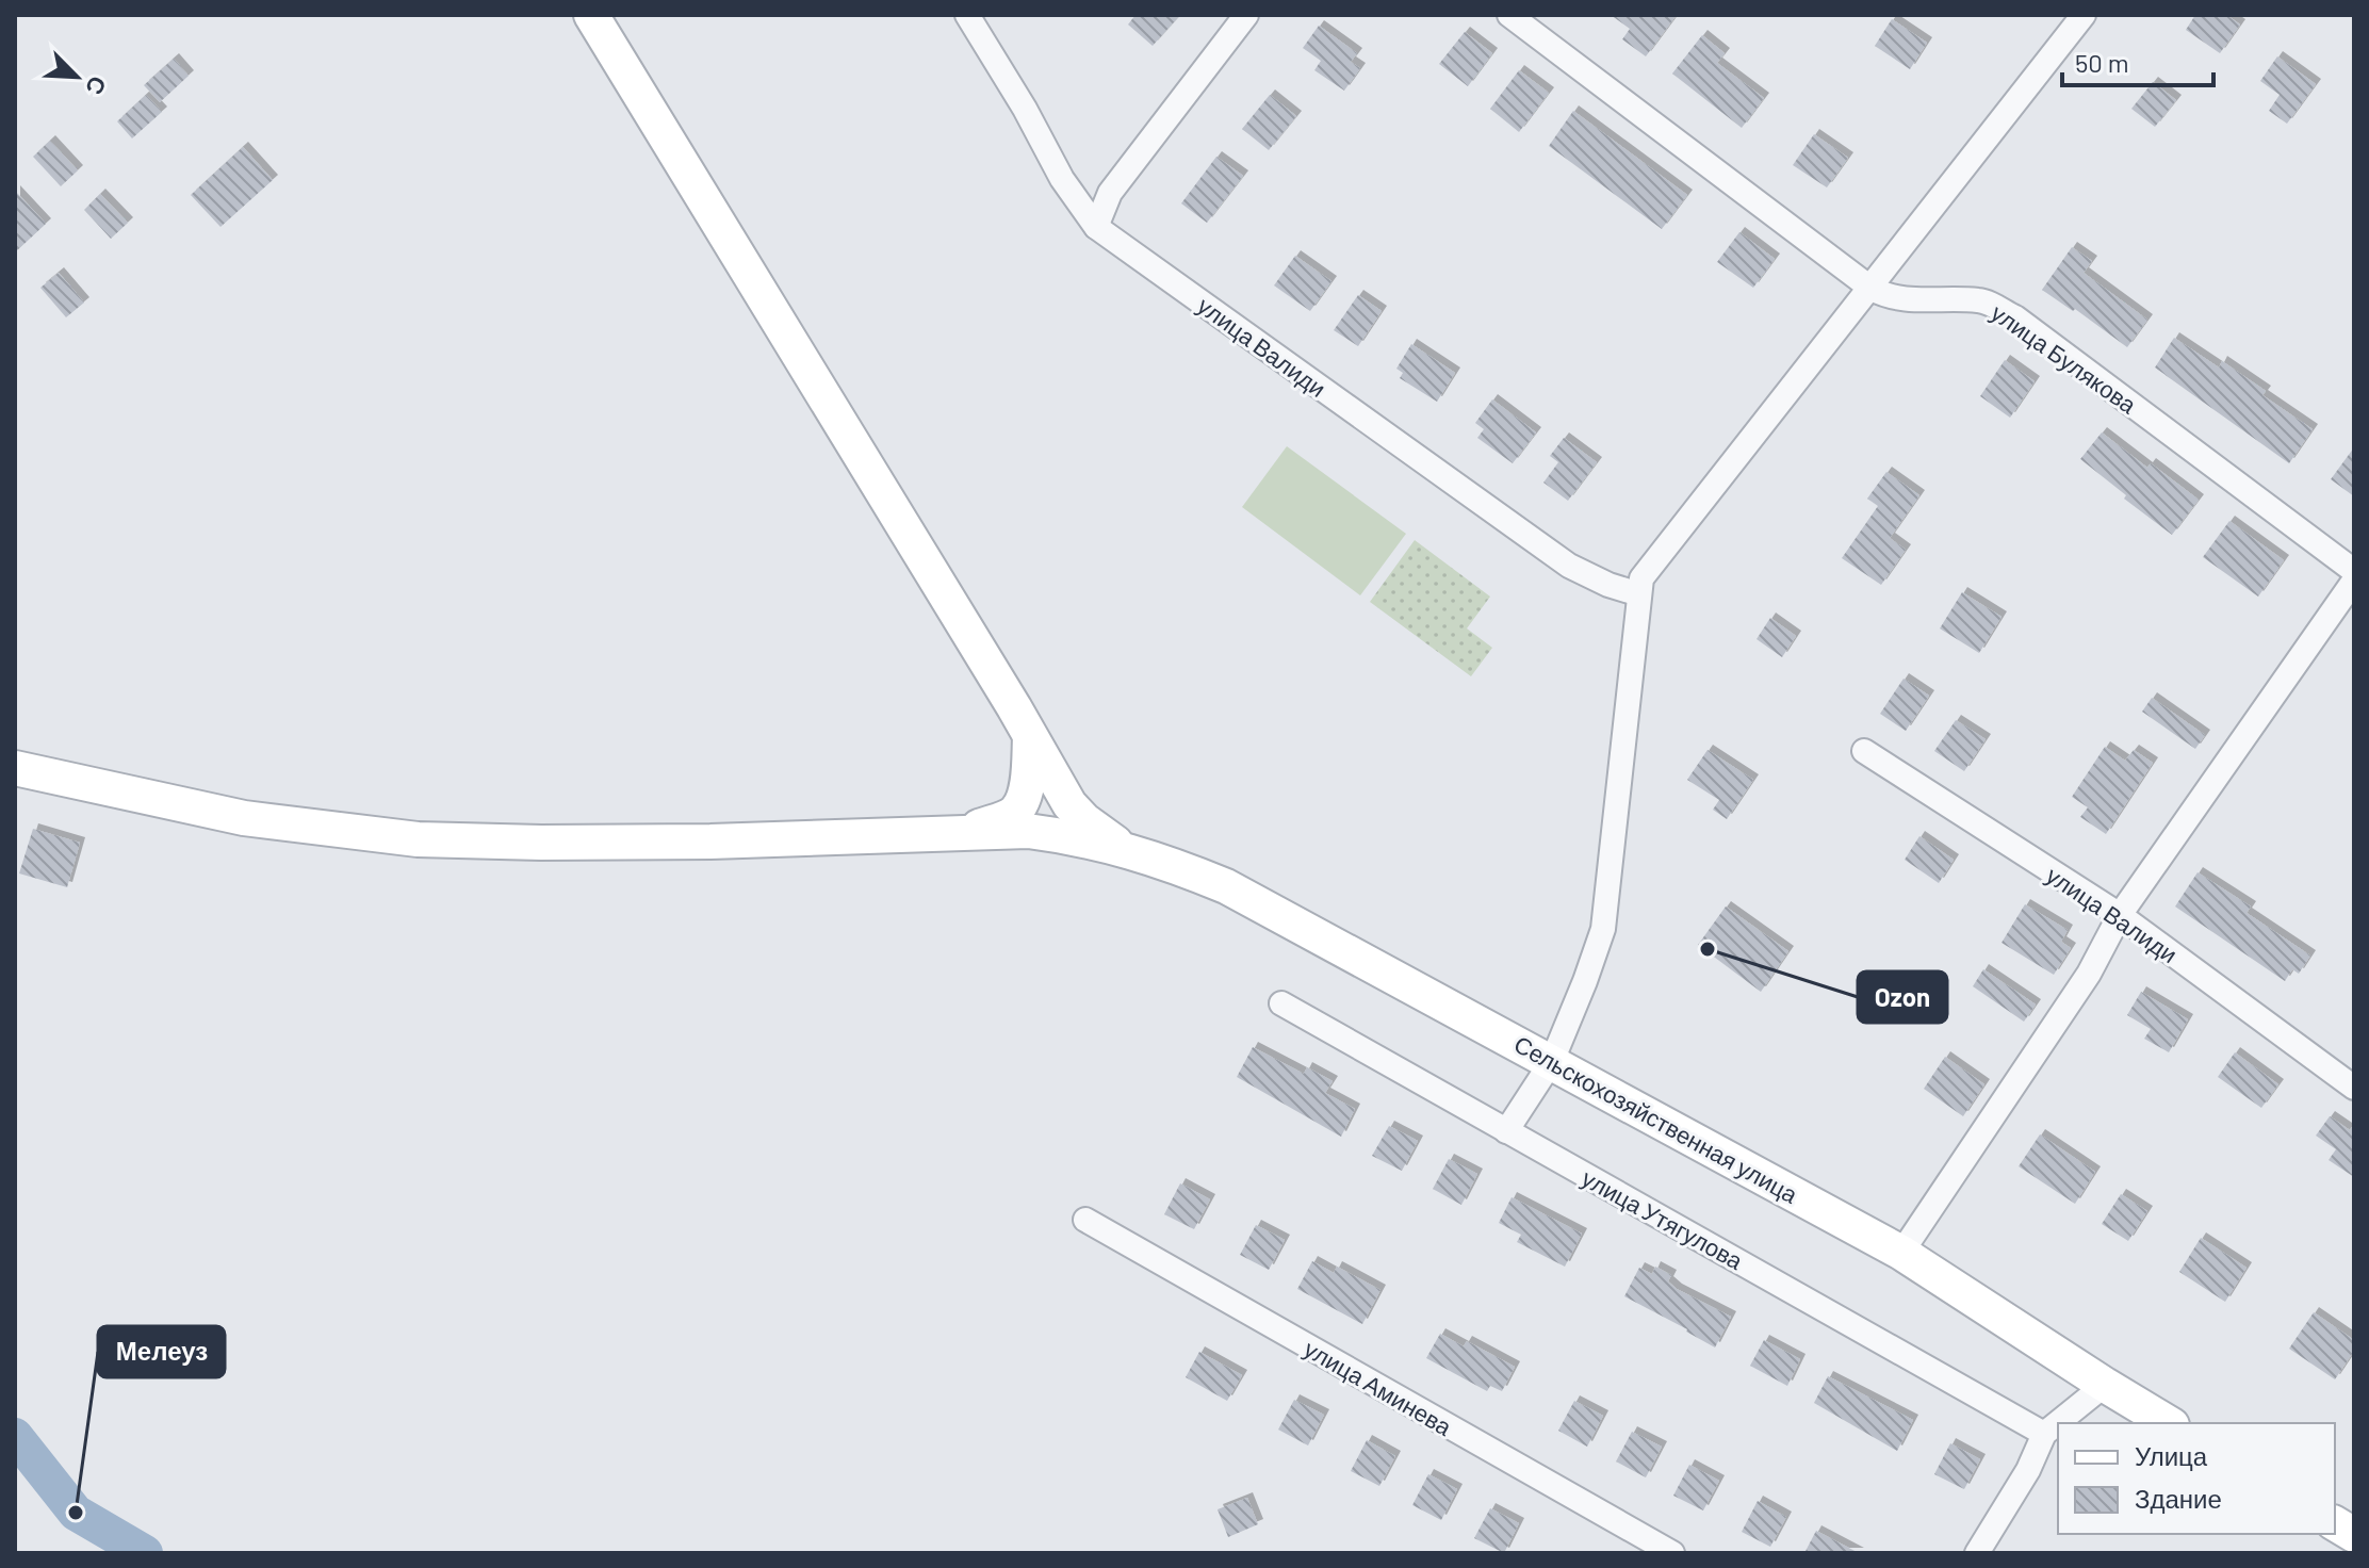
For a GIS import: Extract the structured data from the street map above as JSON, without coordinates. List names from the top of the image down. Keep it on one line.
{"streets":{"main road":["Сельскохозяйственная улица"],"street":["улица Валиди","улица Булякова","улица Утягулова","улица Аминева"]},"places":["Ozon","Мелеуз"],"legend":["Улица","Здание"],"scale_bar":"50 m","north":"bottom right"}
